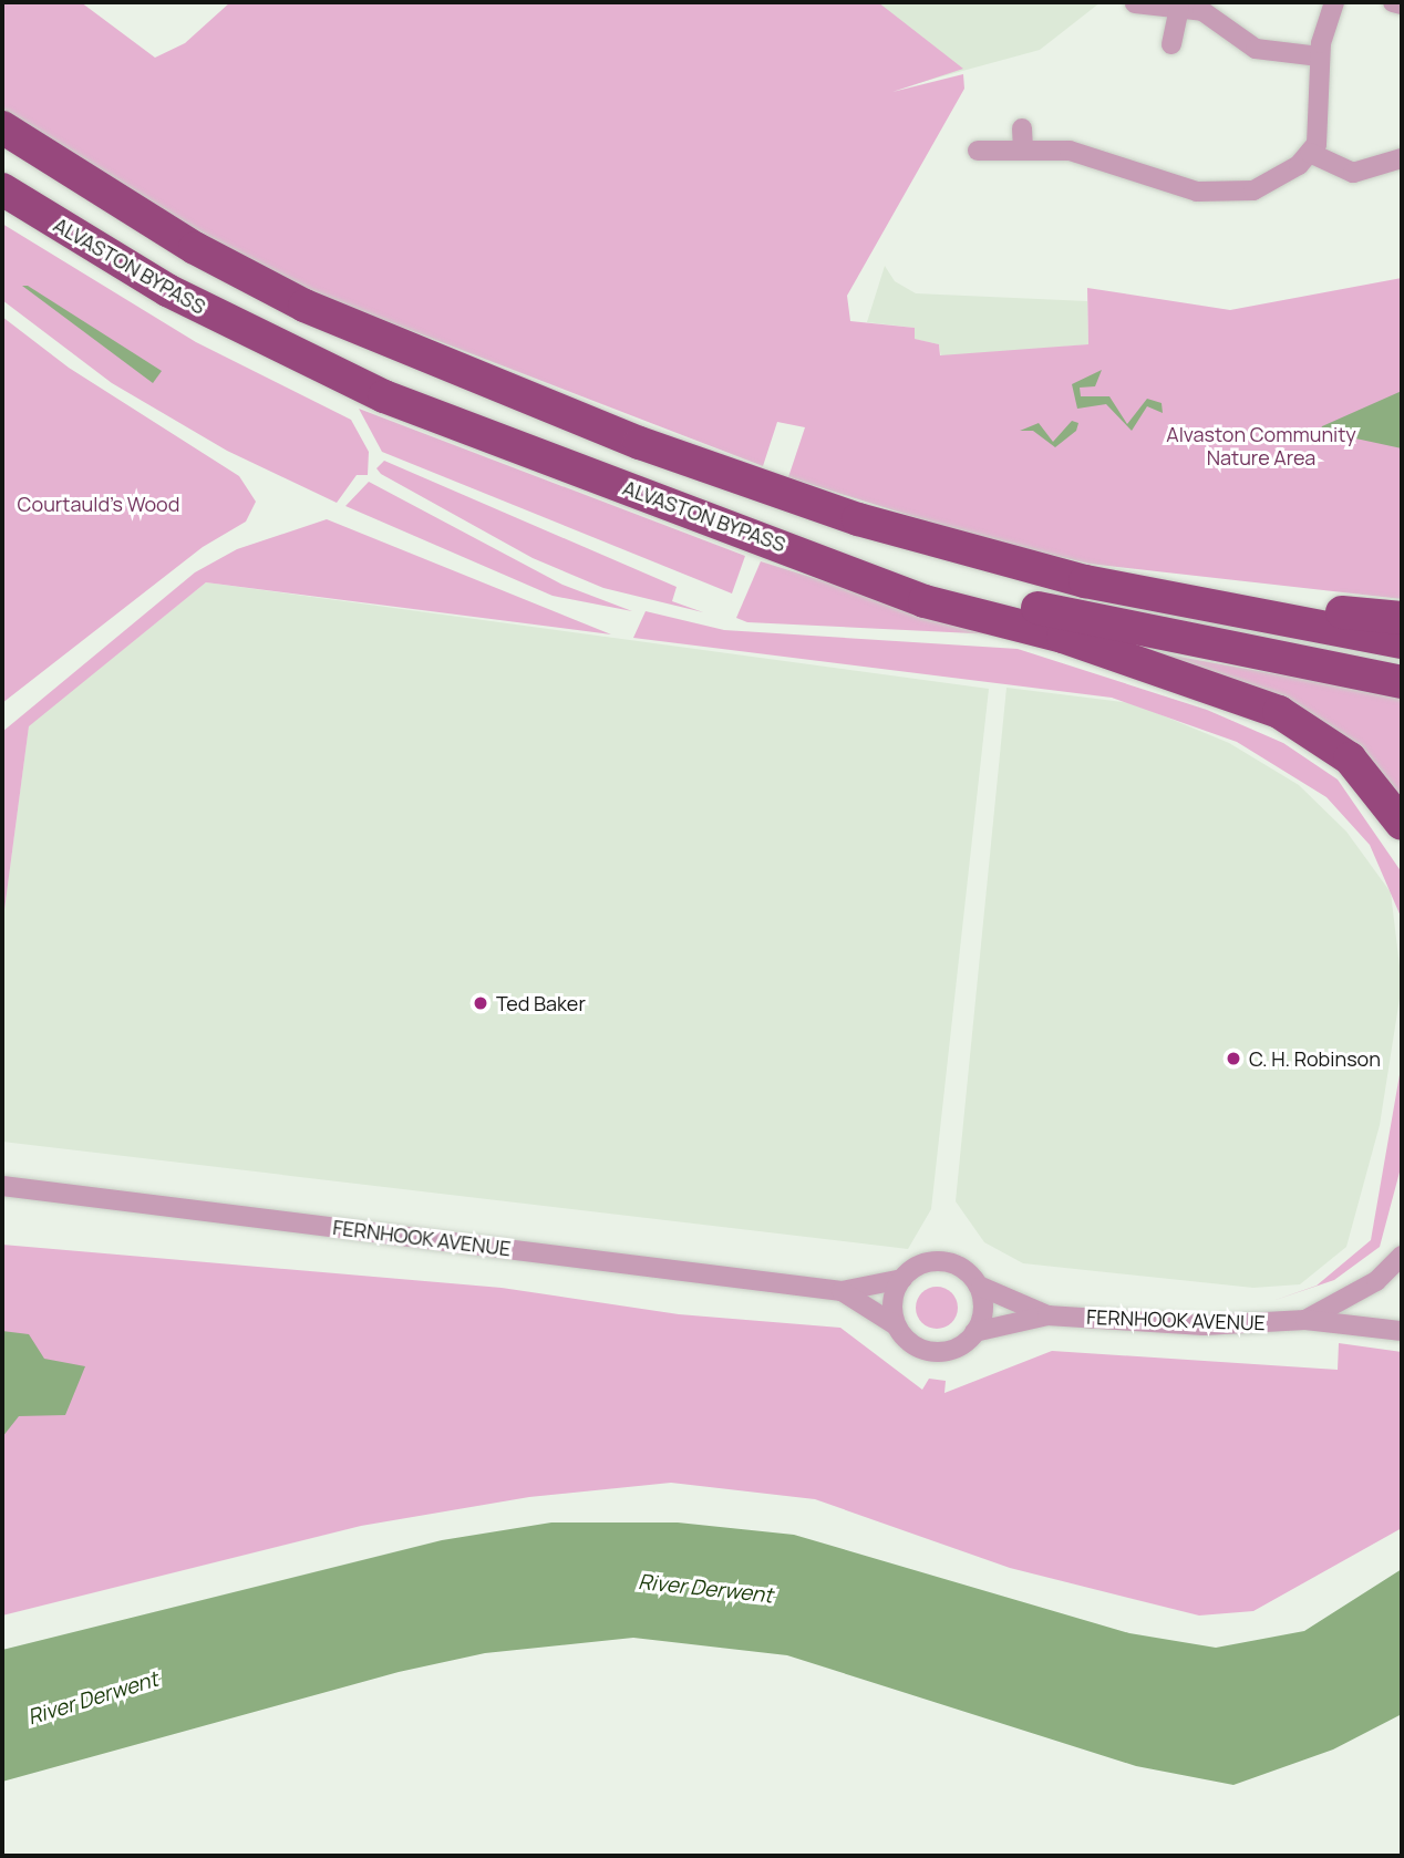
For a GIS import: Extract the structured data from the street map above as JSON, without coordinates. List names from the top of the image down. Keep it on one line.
{"streets":{"highway":["ALVASTON BYPASS"],"street":["FERNHOOK AVENUE"]},"water":["River Derwent"],"parks":["Alvaston Community Nature Area","Courtauld's Wood"],"places":["Ted Baker","C. H. Robinson"]}
